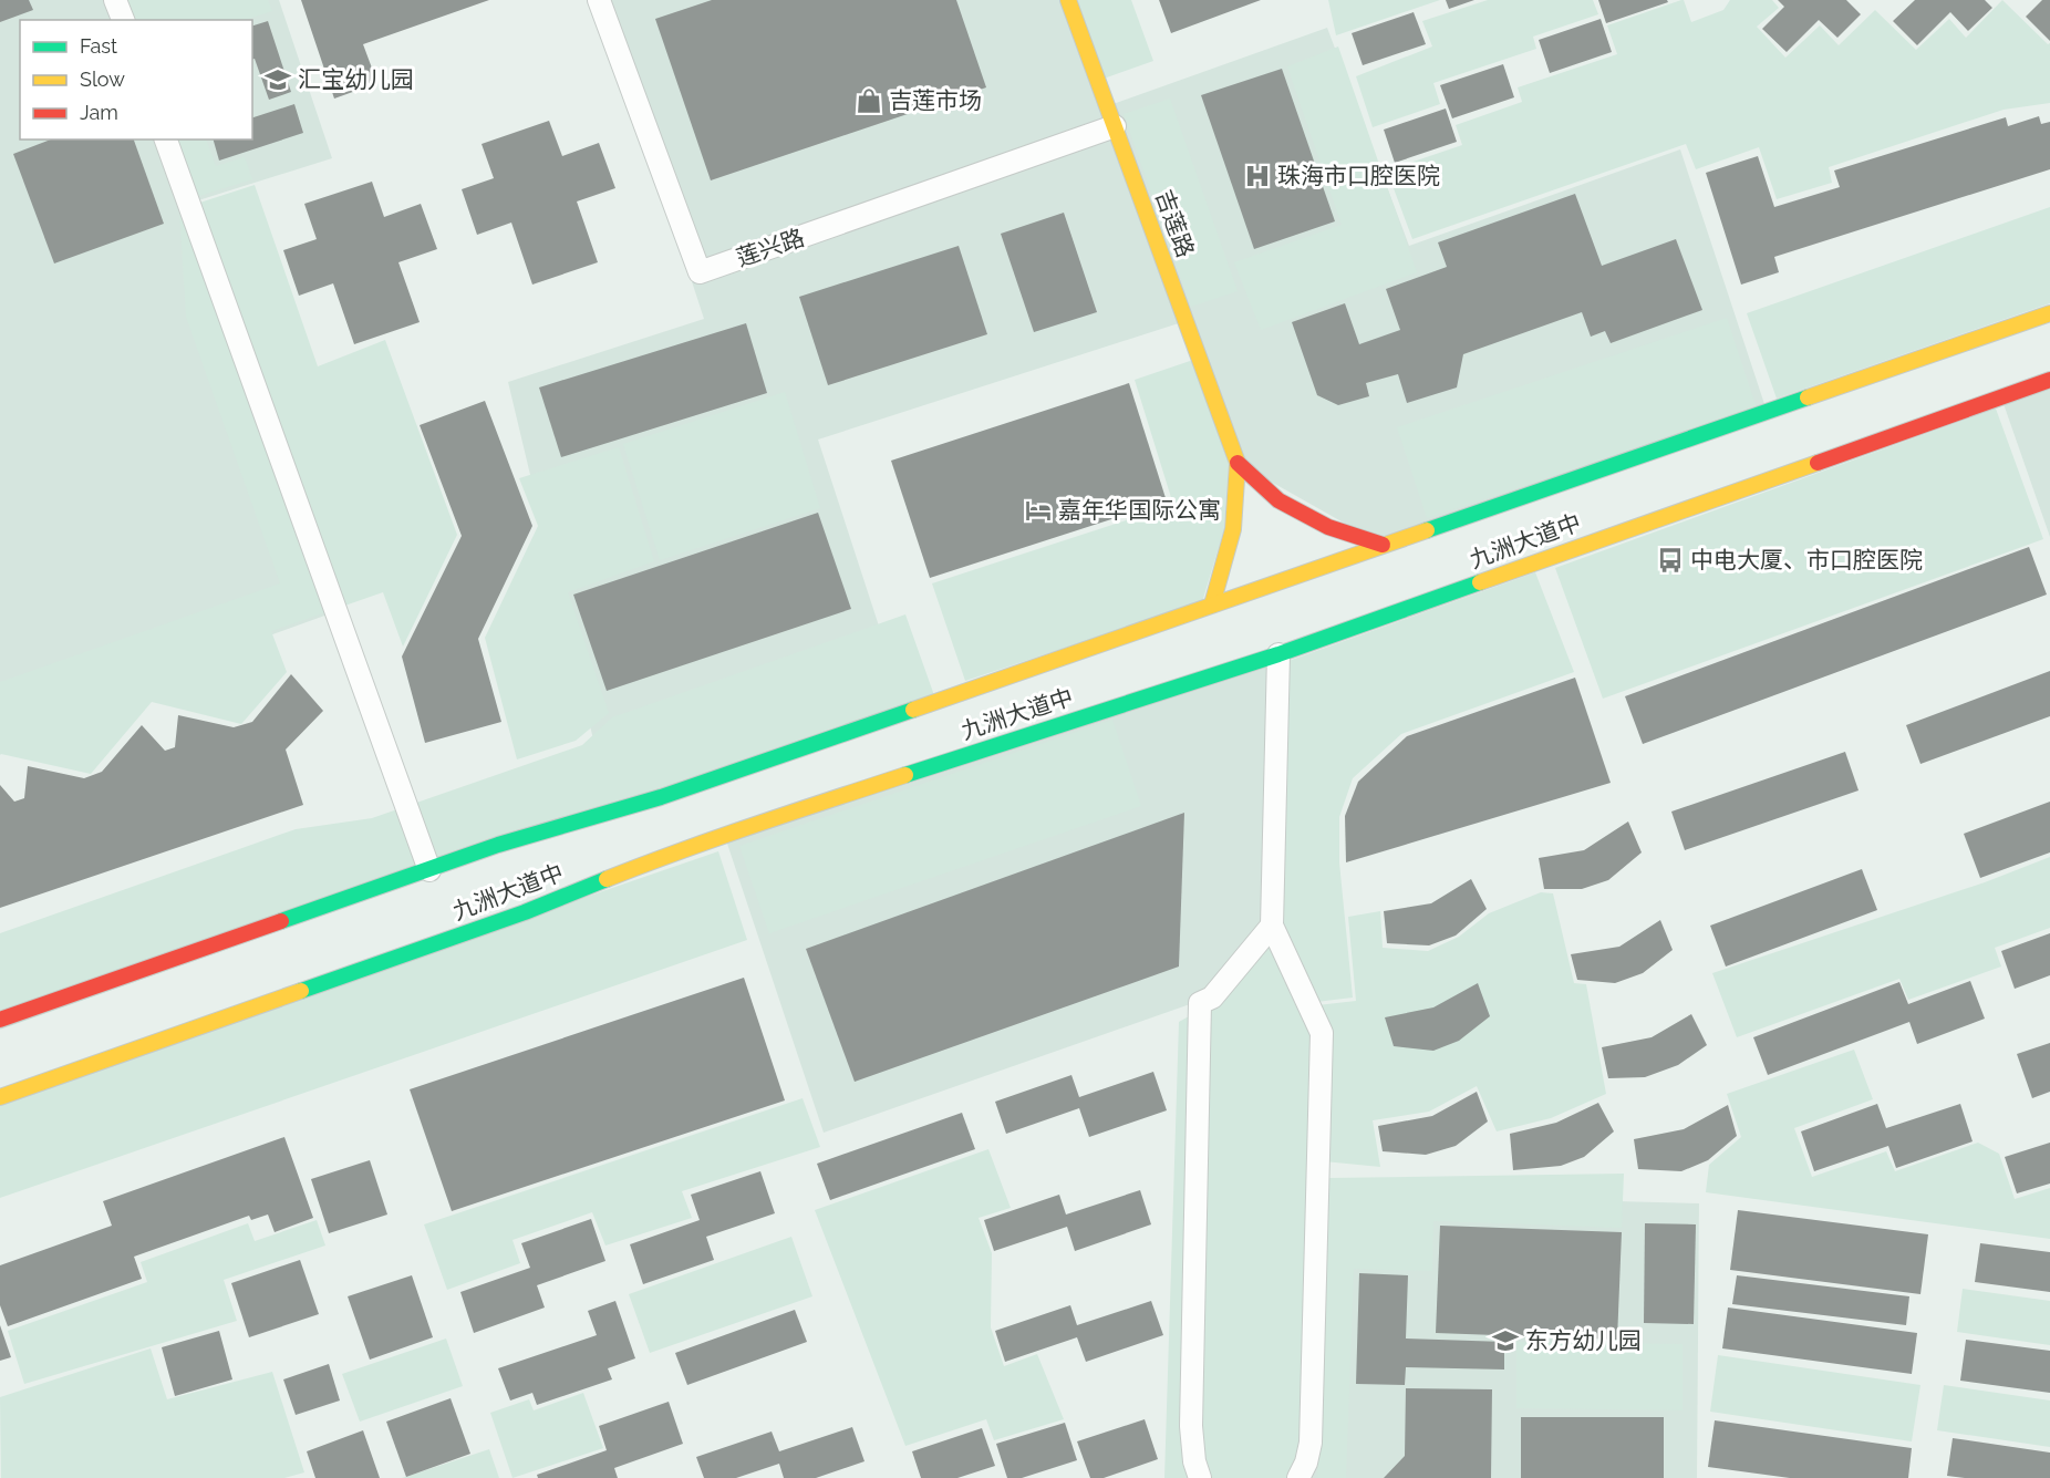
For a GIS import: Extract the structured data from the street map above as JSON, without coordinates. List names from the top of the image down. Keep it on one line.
{"streets":{"main road":["吉莲路","九洲大道中"],"street":["莲兴路"]},"crossings":[["吉莲路","莲兴路"]],"places":{"school or university":["汇宝幼儿园","东方幼儿园"],"shop":["吉莲市场"],"hospital":["珠海市口腔医院"],"hotel":["嘉年华国际公寓"],"bus stop":["中电大厦、市口腔医院"]},"legend":["Fast","Slow","Jam"]}
